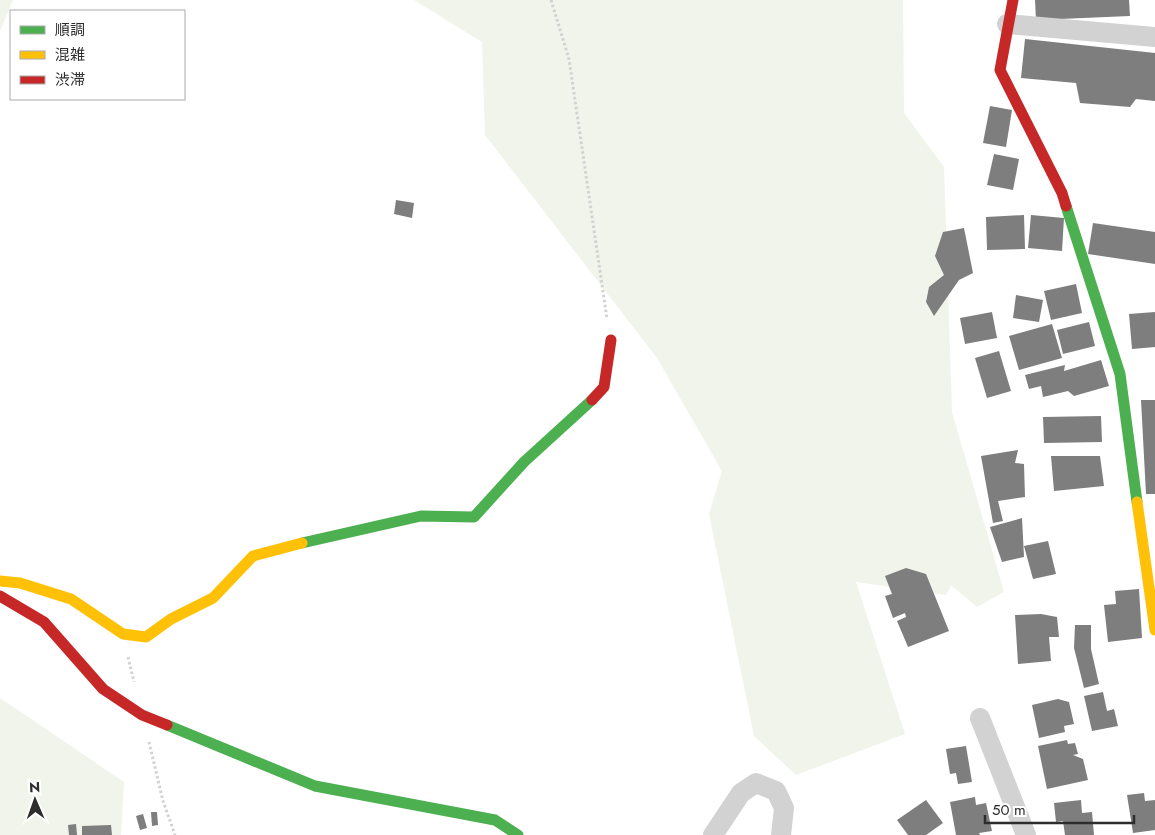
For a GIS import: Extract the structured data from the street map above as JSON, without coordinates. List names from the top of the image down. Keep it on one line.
{"legend":["順調","混雑","渋滞"],"scale_bar":"50 m","north":"top"}
